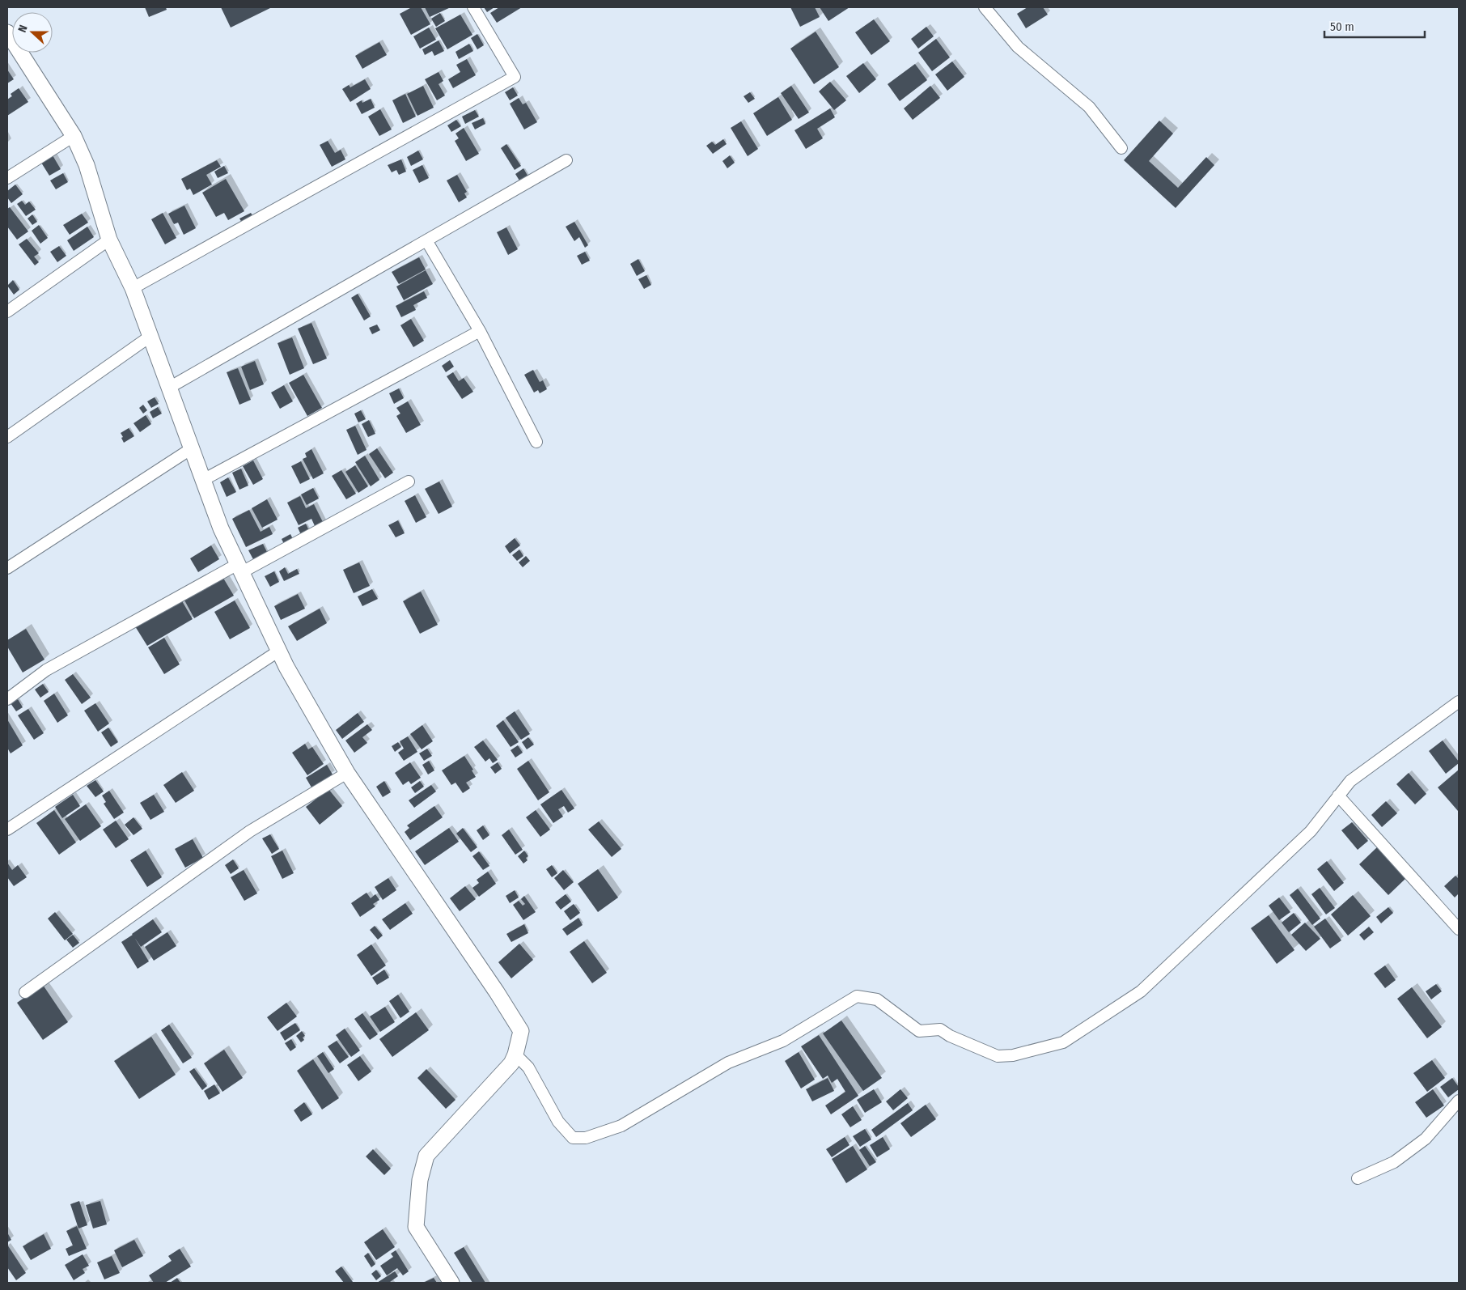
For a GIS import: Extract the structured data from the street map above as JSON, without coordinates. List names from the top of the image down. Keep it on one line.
{"scale_bar":"50 m","north":"left"}
